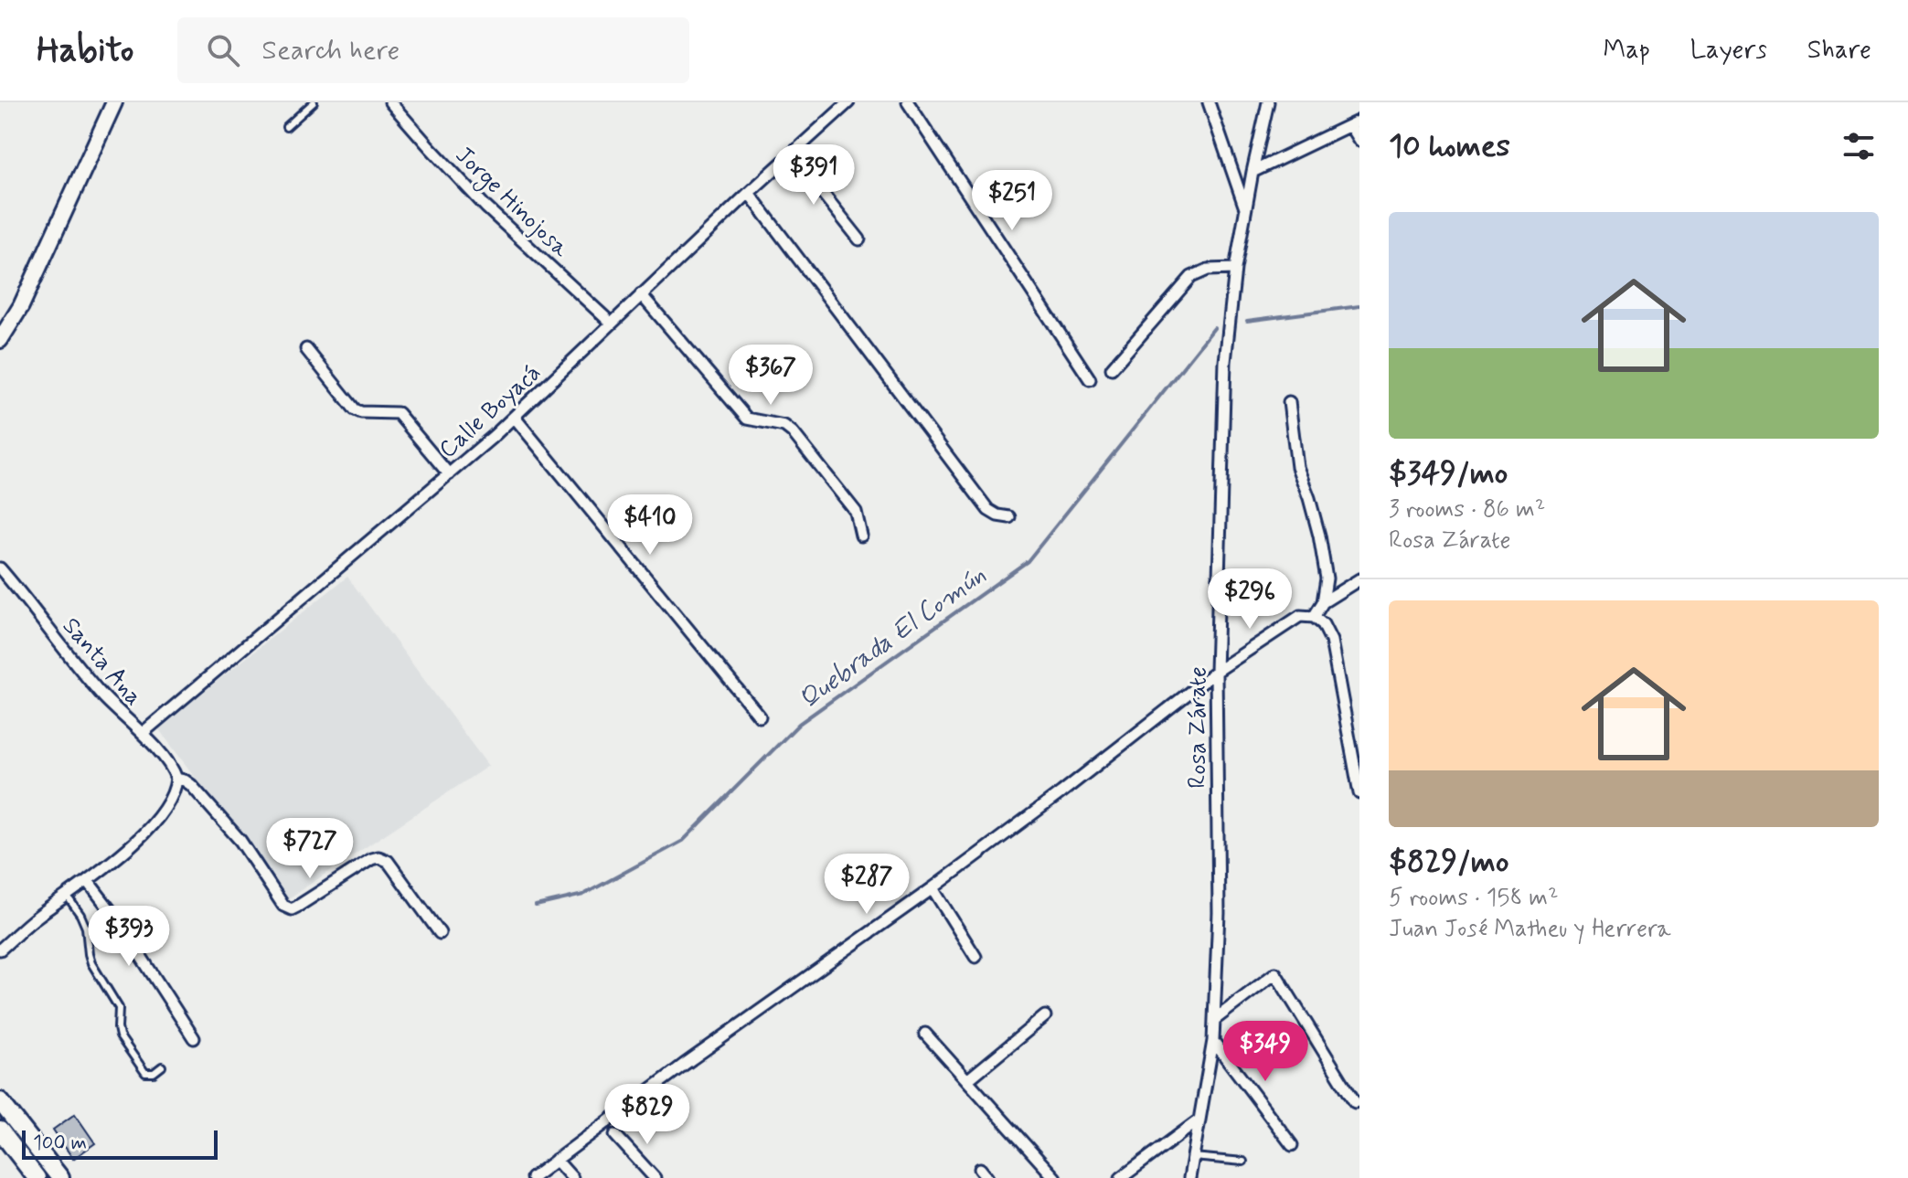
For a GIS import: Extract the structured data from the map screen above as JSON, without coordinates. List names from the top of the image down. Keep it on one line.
{"streets":{"street":["Jorge Hinojosa","Calle Boyacá","Santa Ana","Rosa Zárate"]},"crossings":[["Jorge Hinojosa","Calle Boyacá"],["Calle Boyacá","Santa Ana"]],"water":["Quebrada El Común"],"scale_bar":"100 m","page":{"header":"Habito","search":"Search here","nav":["Map","Layers","Share"],"heading":"10 homes","price":["$391","$251","$367","$410","$296","$727","$287","$393","$349","$829"],"list":[{"name":"$349/mo","note":"3 rooms · 86 m² · Rosa Zárate"},{"name":"$829/mo","note":"5 rooms · 158 m² · Juan José Matheu y Herrera"}],"scale":"100 m"}}
